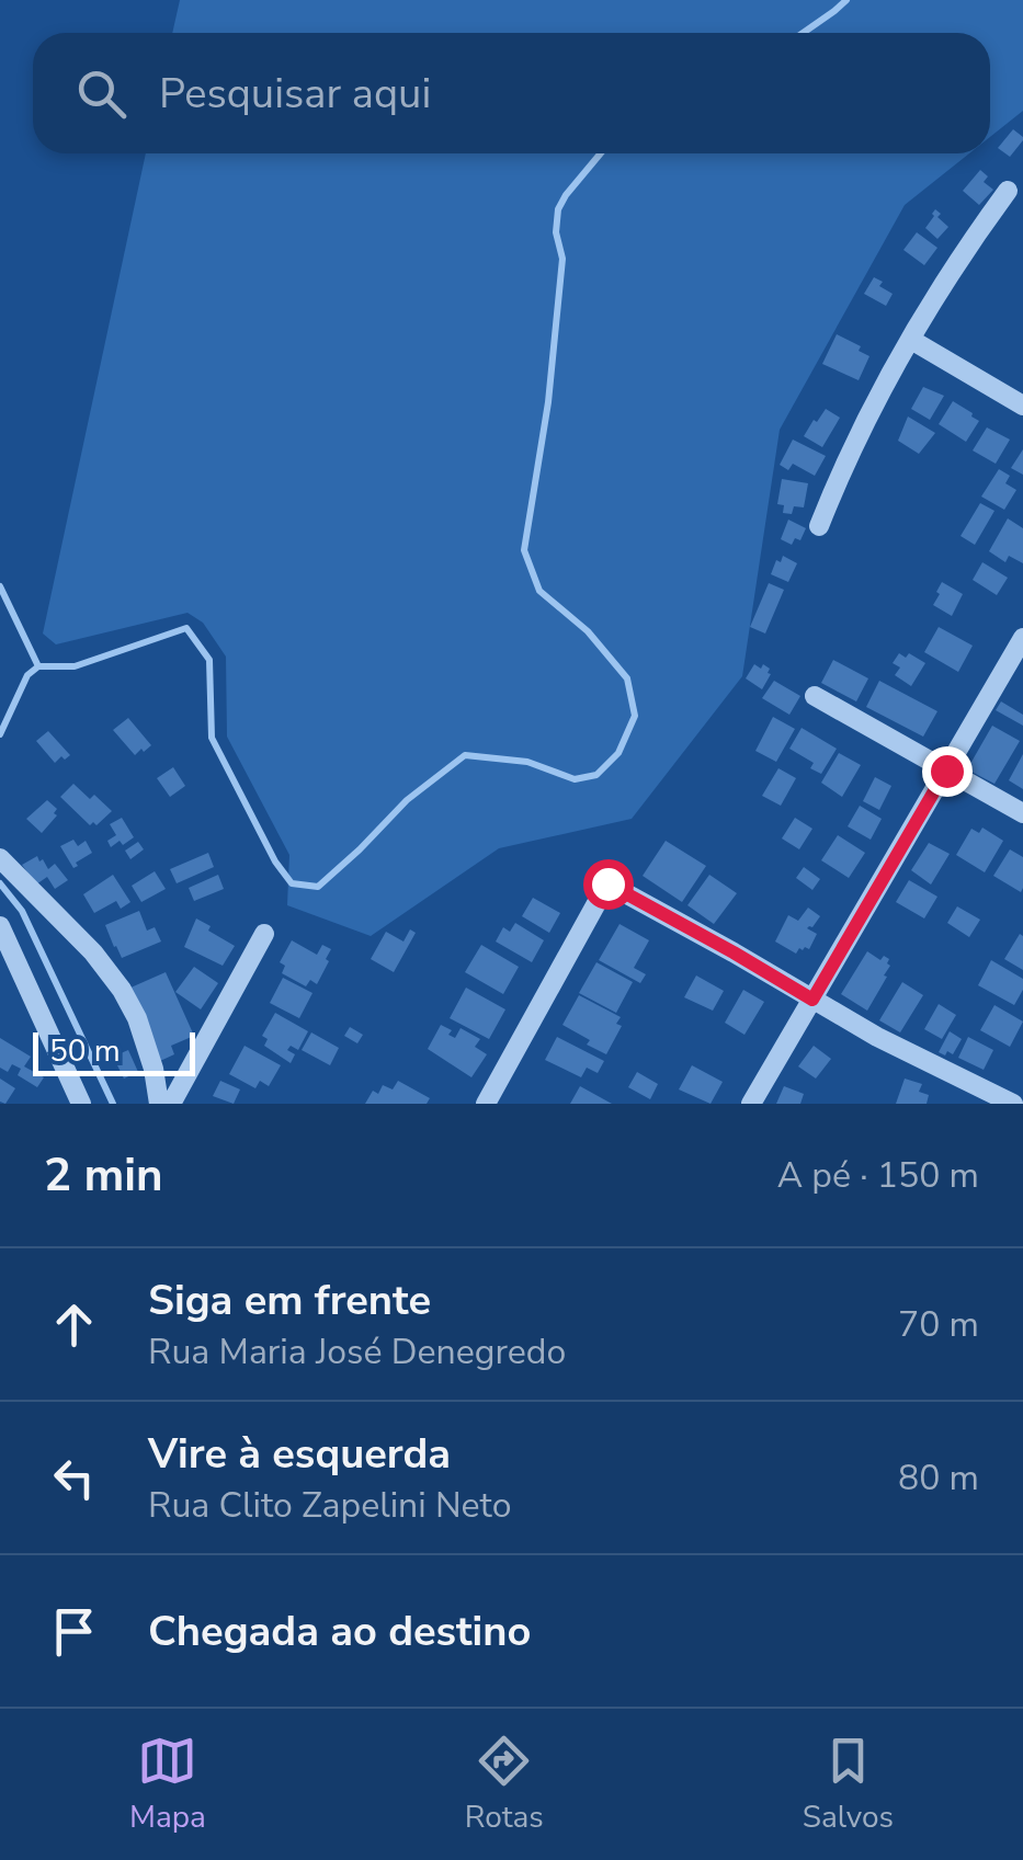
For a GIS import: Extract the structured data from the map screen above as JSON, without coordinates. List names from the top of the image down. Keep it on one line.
{"scale_bar":"50 m","page":{"search":"Pesquisar aqui","scale":"50 m","heading":["2 min","A pé · 150 m"],"list":[["Siga em frente","Rua Maria José Denegredo","70 m"],["Vire à esquerda","Rua Clito Zapelini Neto","80 m"],"Chegada ao destino"],"nav":["Mapa","Rotas","Salvos"]}}
